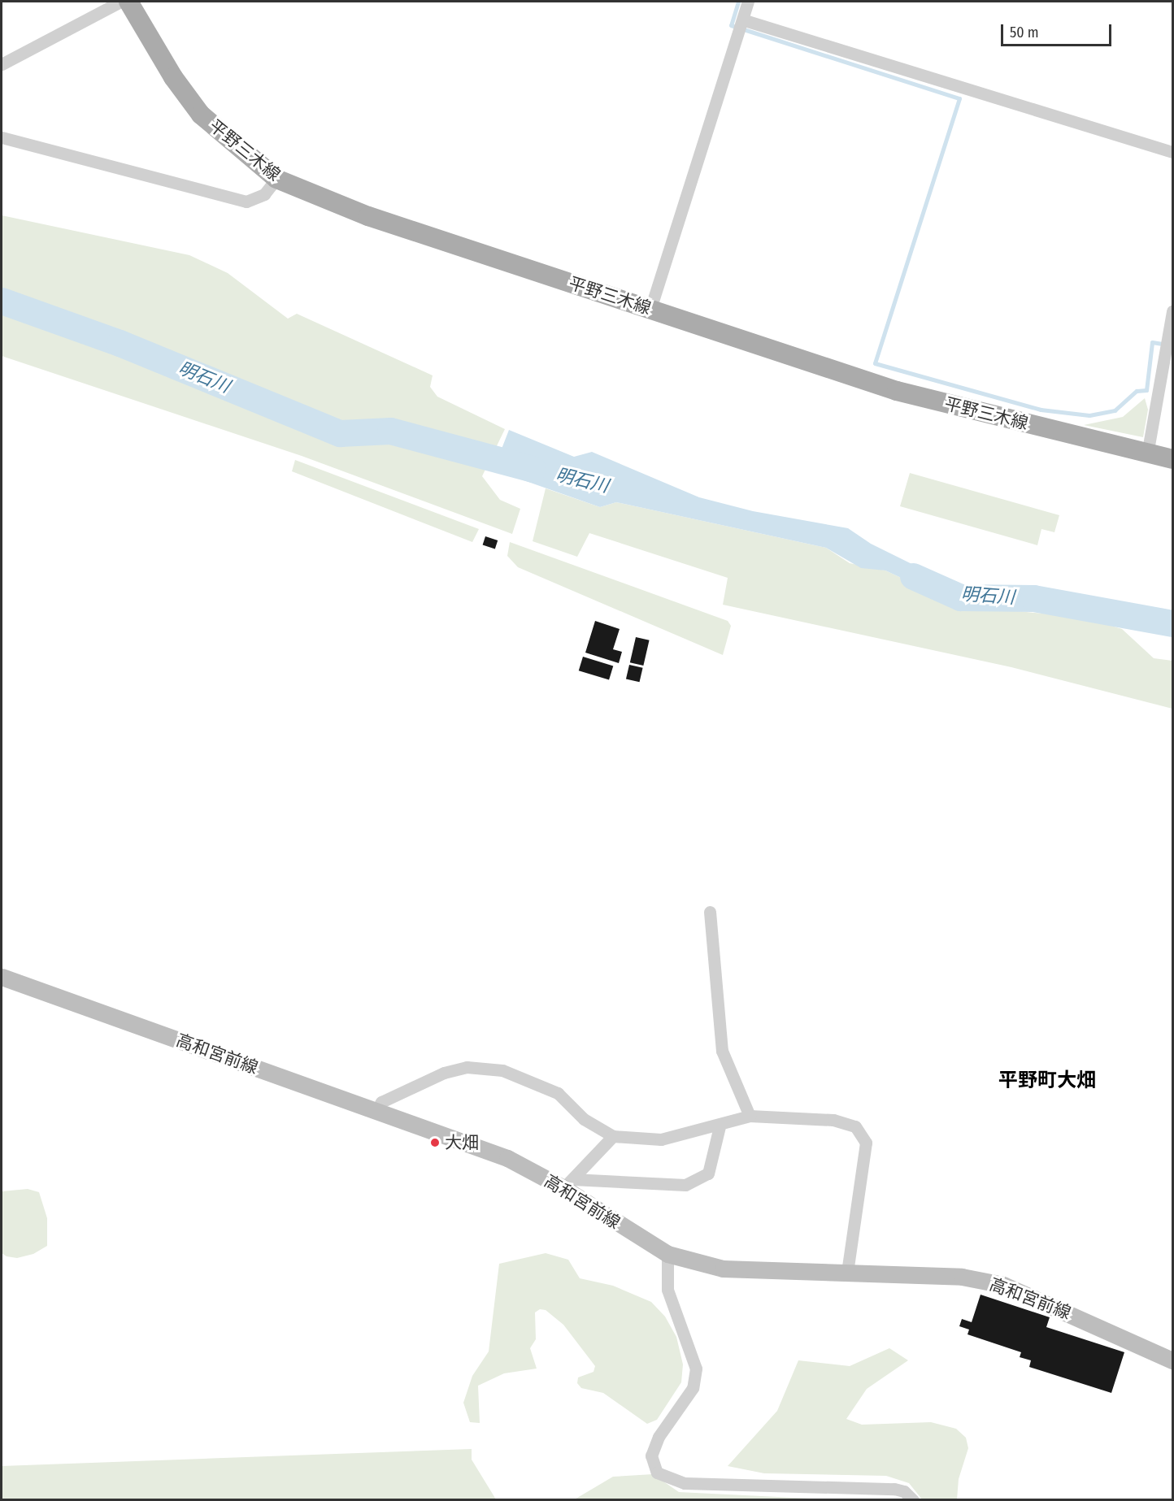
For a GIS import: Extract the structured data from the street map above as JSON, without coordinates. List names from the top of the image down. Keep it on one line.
{"streets":{"main road":["平野三木線"],"street":["高和宮前線"]},"districts":["平野町大畑"],"water":["明石川"],"places":["大畑"],"scale_bar":"50 m"}
